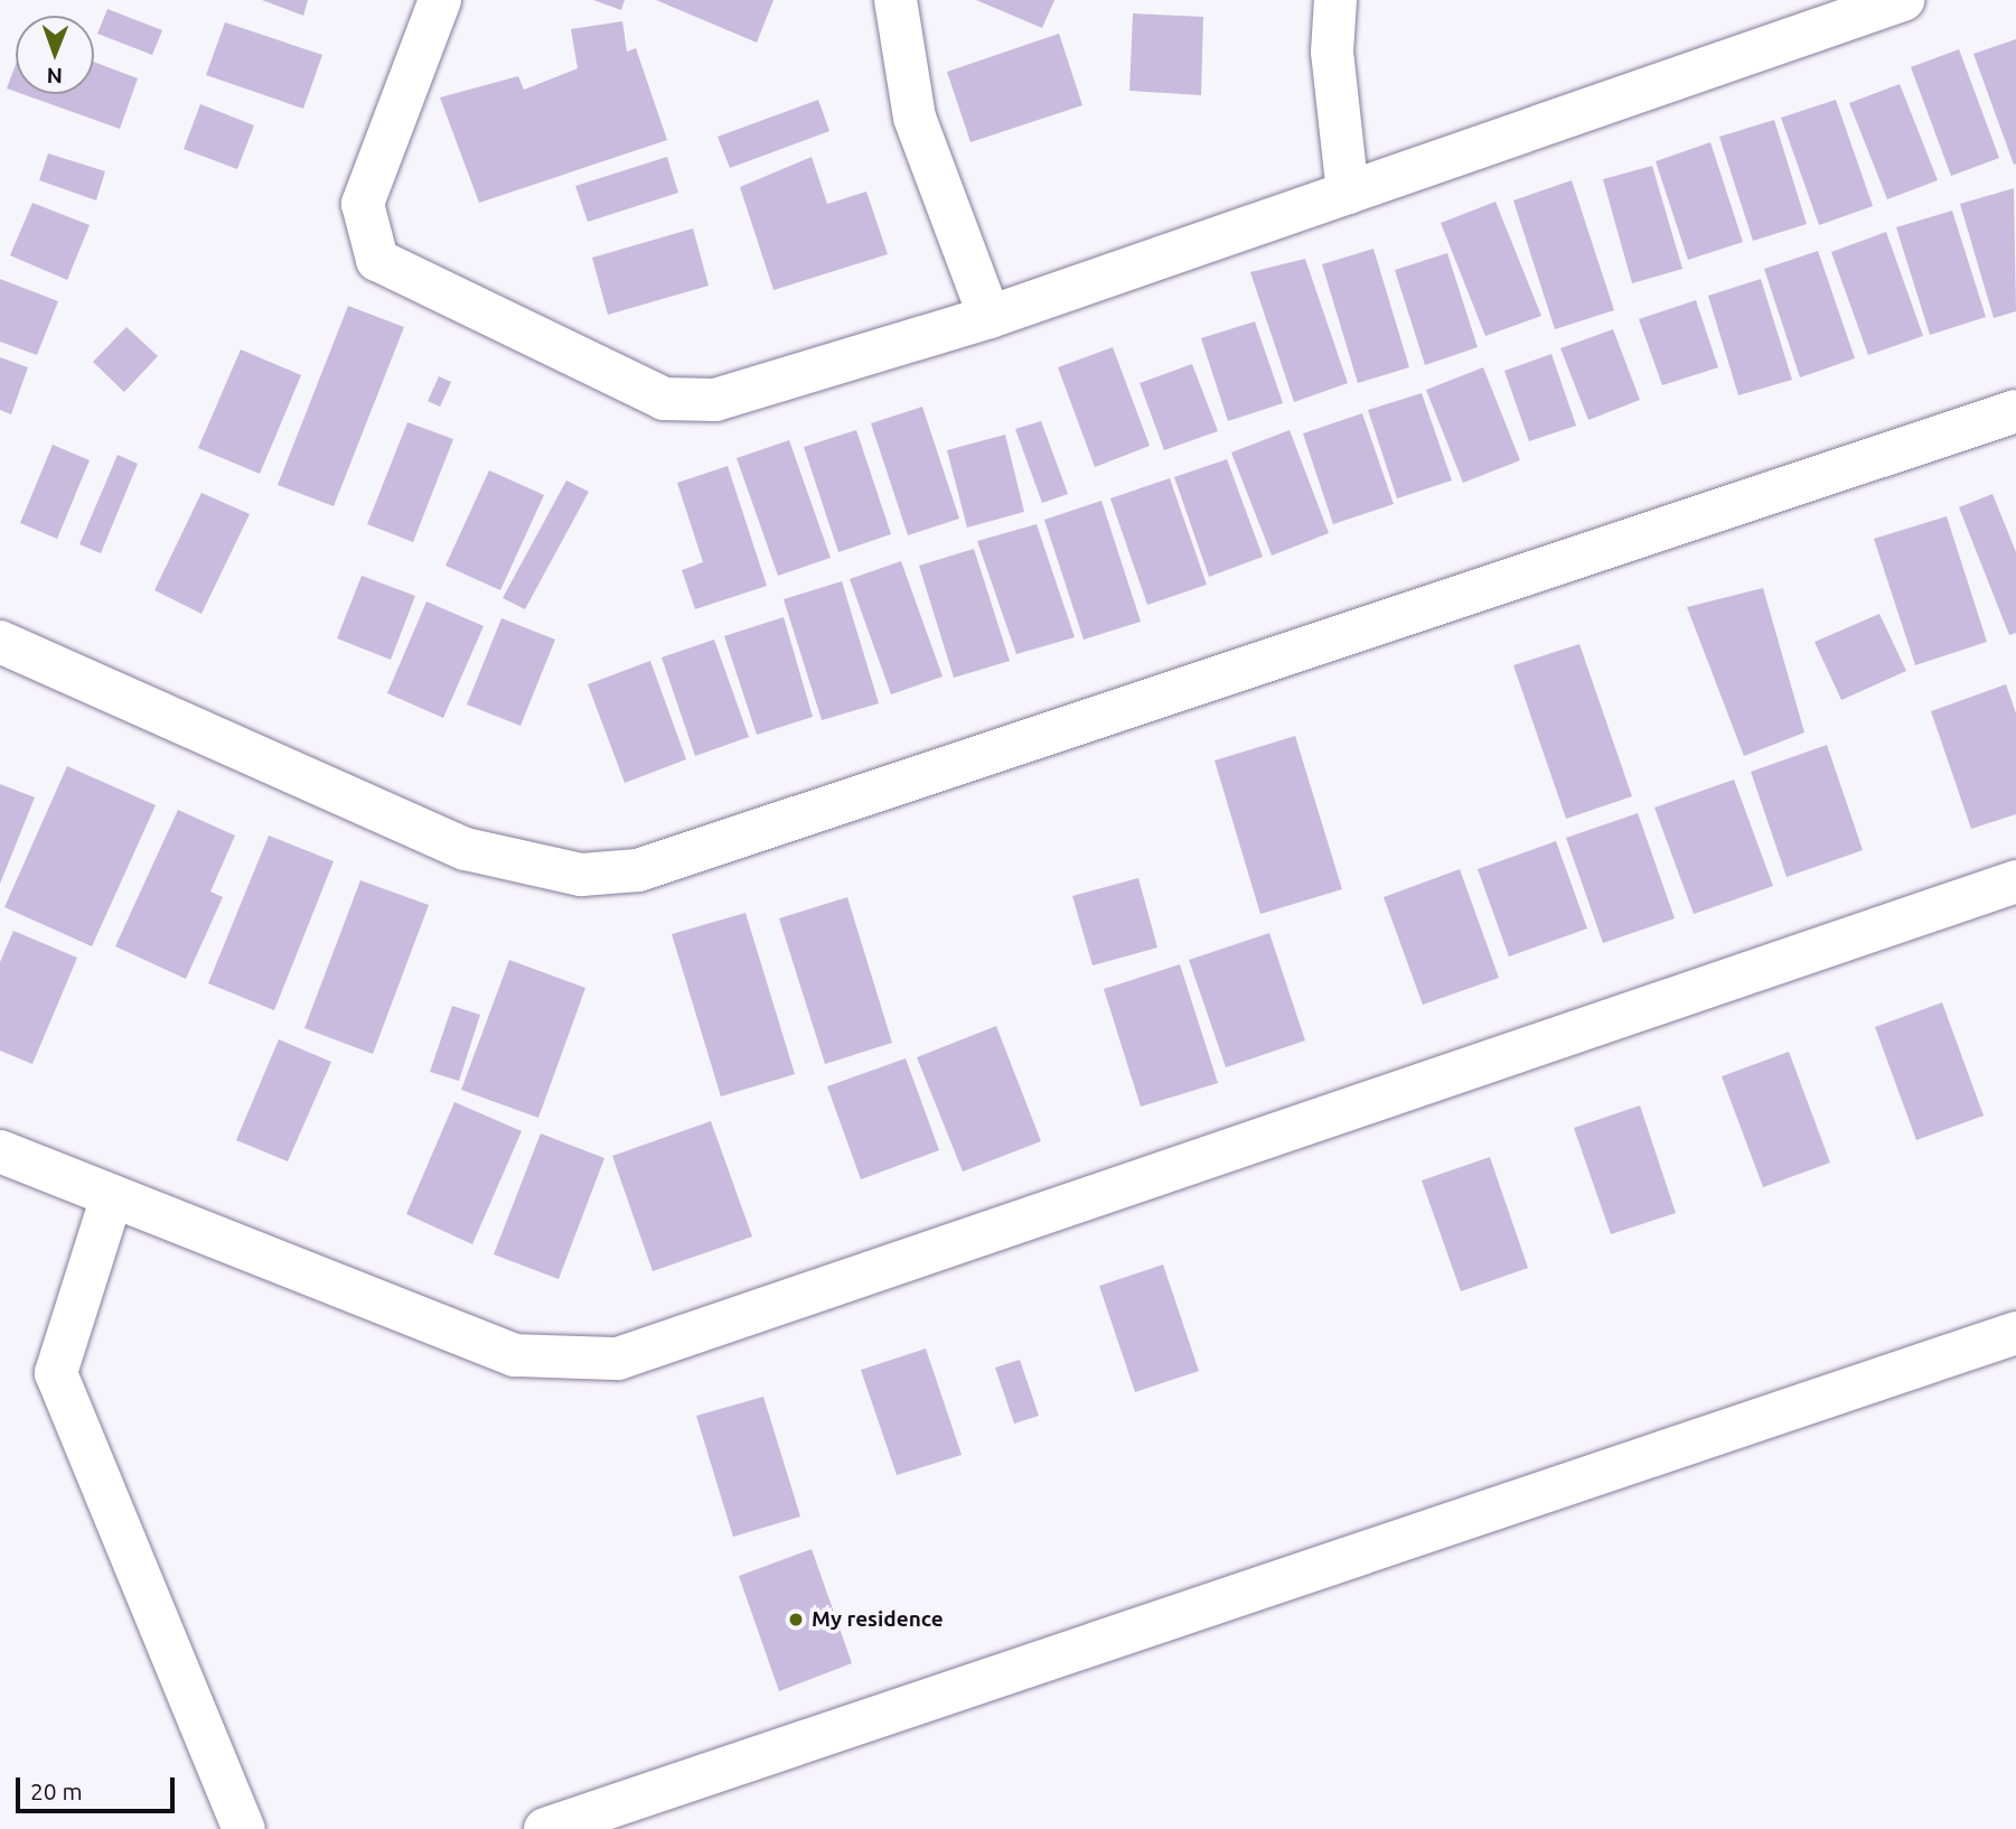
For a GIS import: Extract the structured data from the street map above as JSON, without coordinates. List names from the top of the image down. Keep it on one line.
{"places":["My residence"],"scale_bar":"20 m","north":"bottom"}
